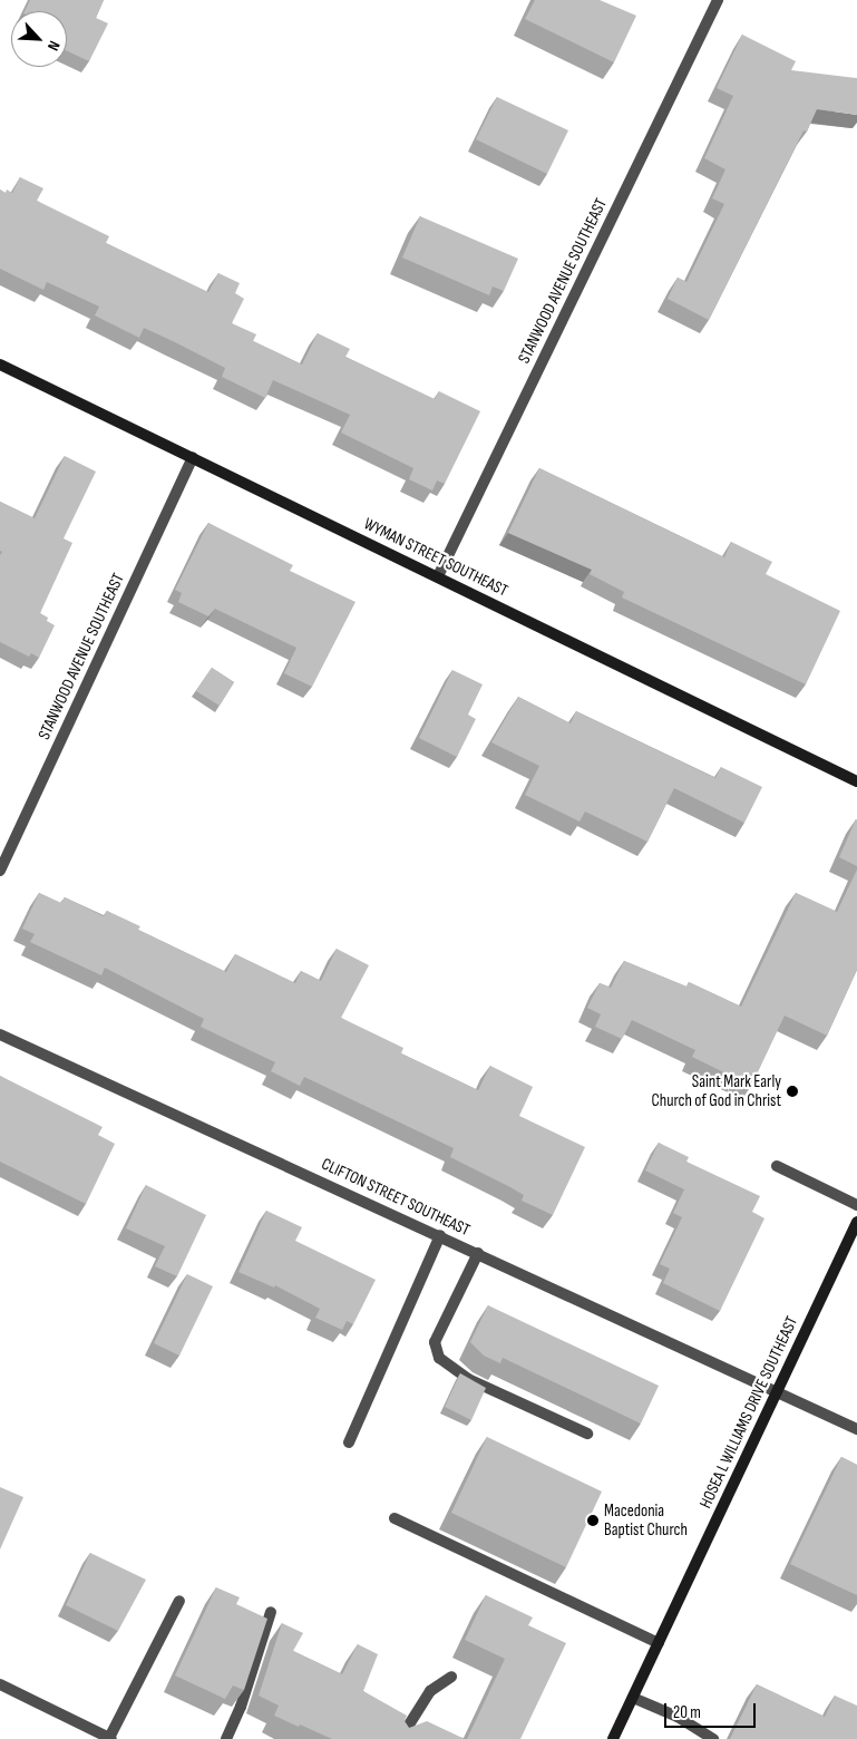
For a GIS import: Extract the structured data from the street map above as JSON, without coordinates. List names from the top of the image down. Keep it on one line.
{"streets":{"street":["STANWOOD AVENUE SOUTHEAST","WYMAN STREET SOUTHEAST","CLIFTON STREET SOUTHEAST","HOSEA L WILLIAMS DRIVE SOUTHEAST"]},"crossings":[["STANWOOD AVENUE SOUTHEAST","WYMAN STREET SOUTHEAST"],["CLIFTON STREET SOUTHEAST","HOSEA L WILLIAMS DRIVE SOUTHEAST"]],"places":["Saint Mark Early Church of God in Christ","Macedonia Baptist Church"],"scale_bar":"20 m","north":"bottom right"}
